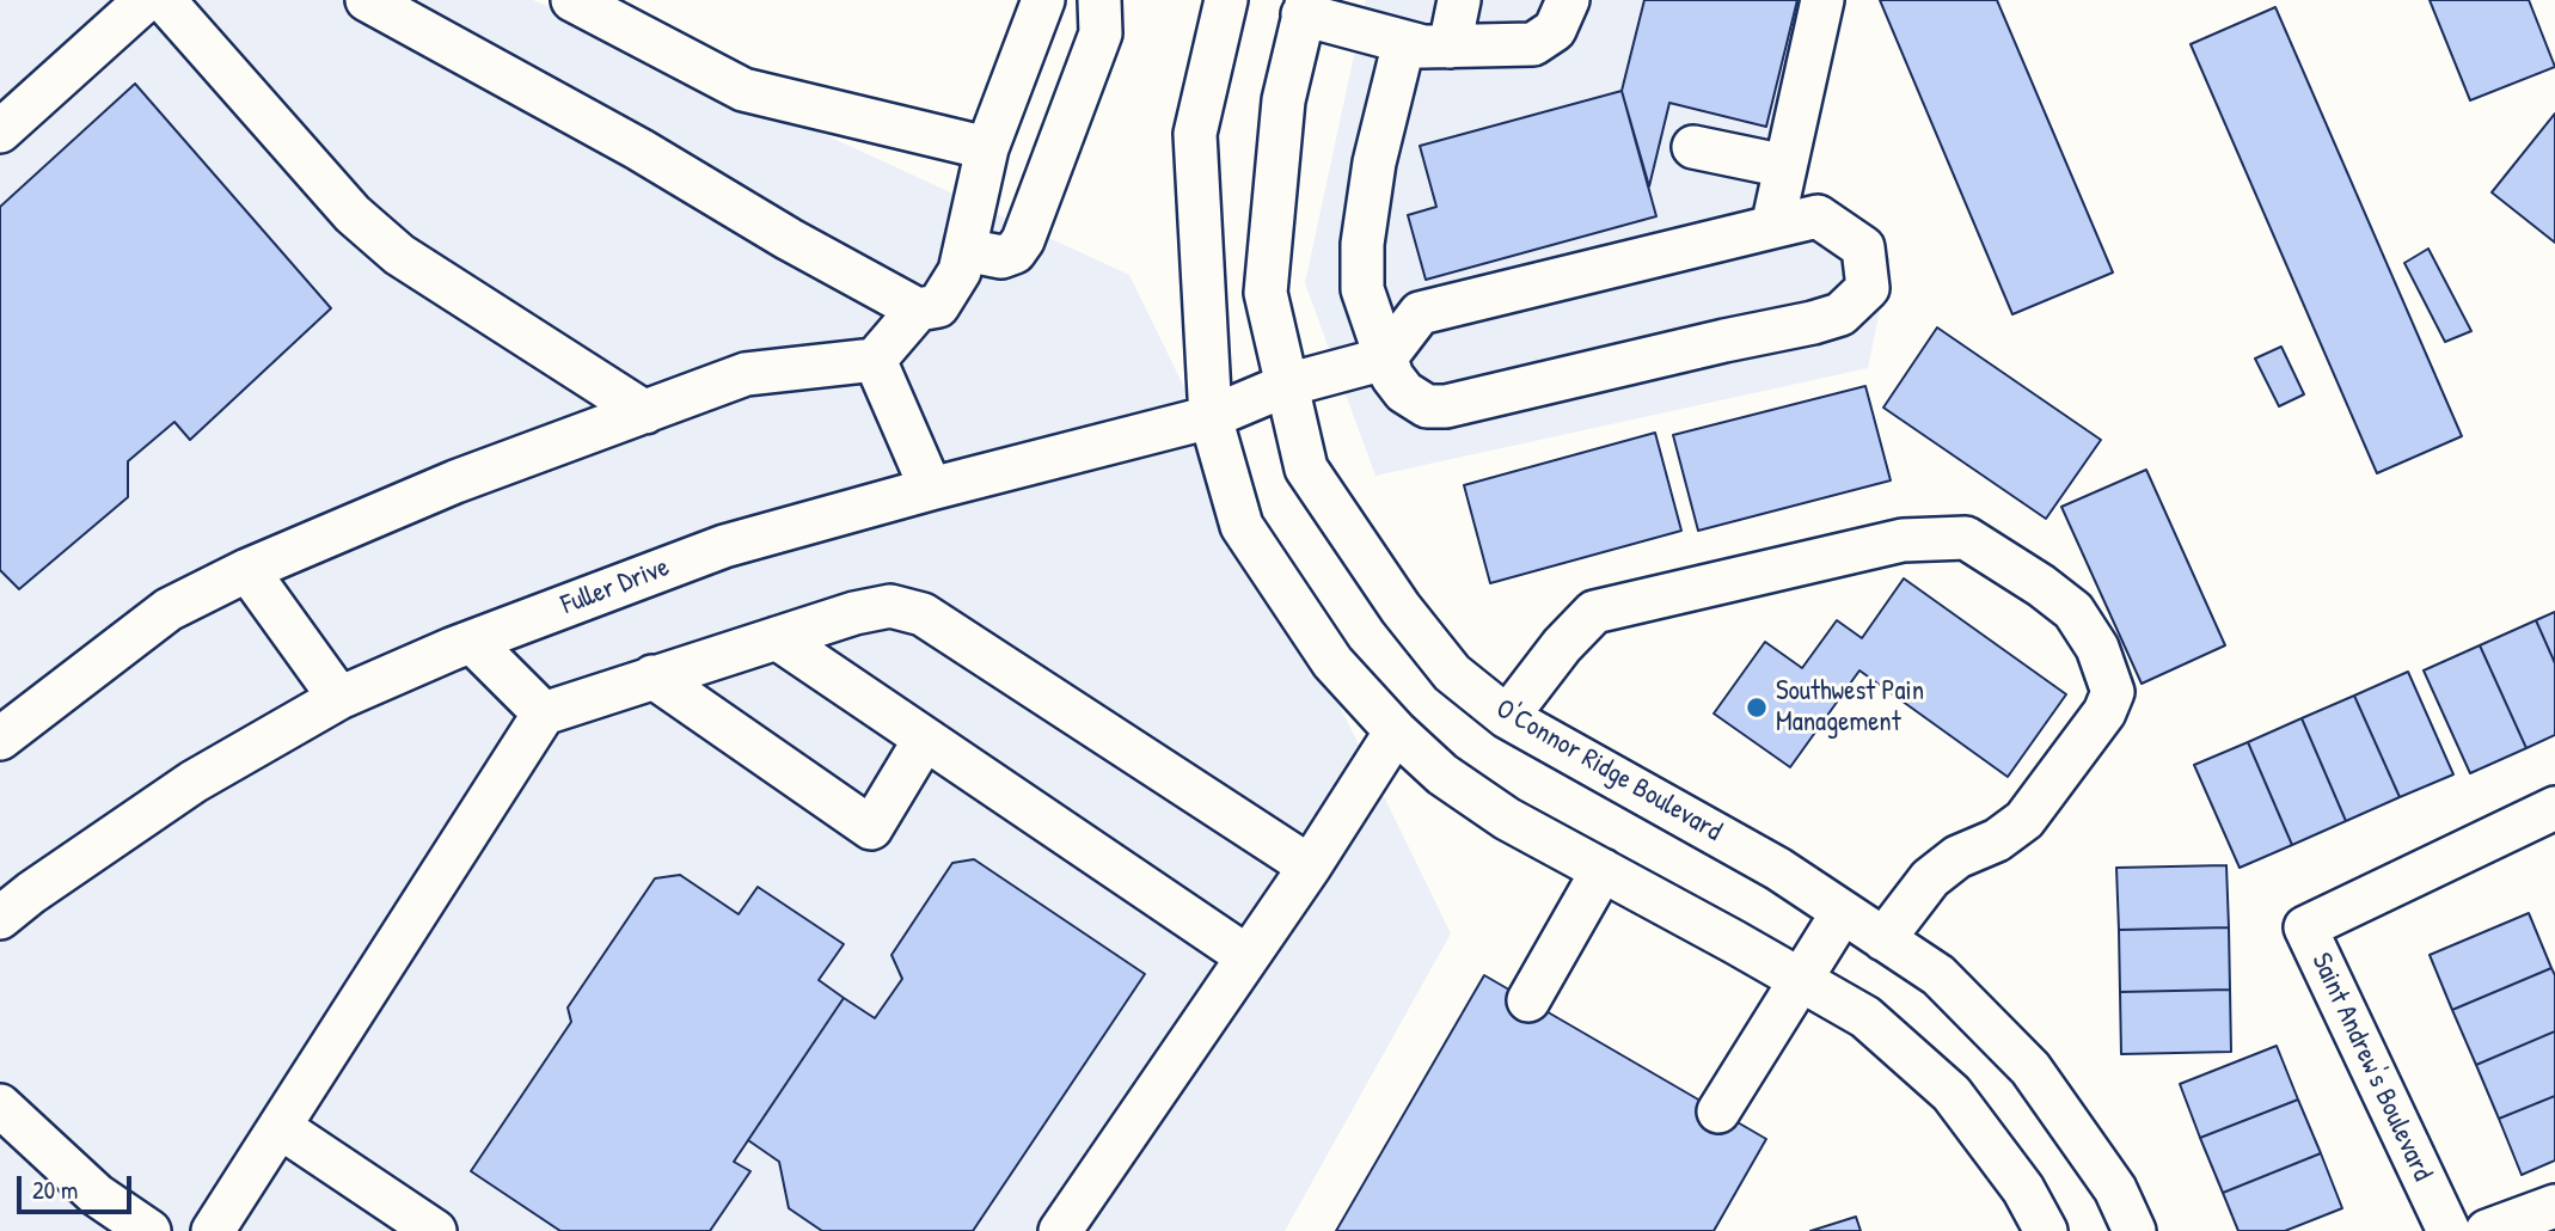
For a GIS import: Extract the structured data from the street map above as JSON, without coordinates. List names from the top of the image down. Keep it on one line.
{"streets":{"street":["Fuller Drive","O'Connor Ridge Boulevard","Saint Andrew's Boulevard"]},"crossings":[["Fuller Drive","O'Connor Ridge Boulevard"]],"places":["Southwest Pain Management"],"scale_bar":"20 m"}
